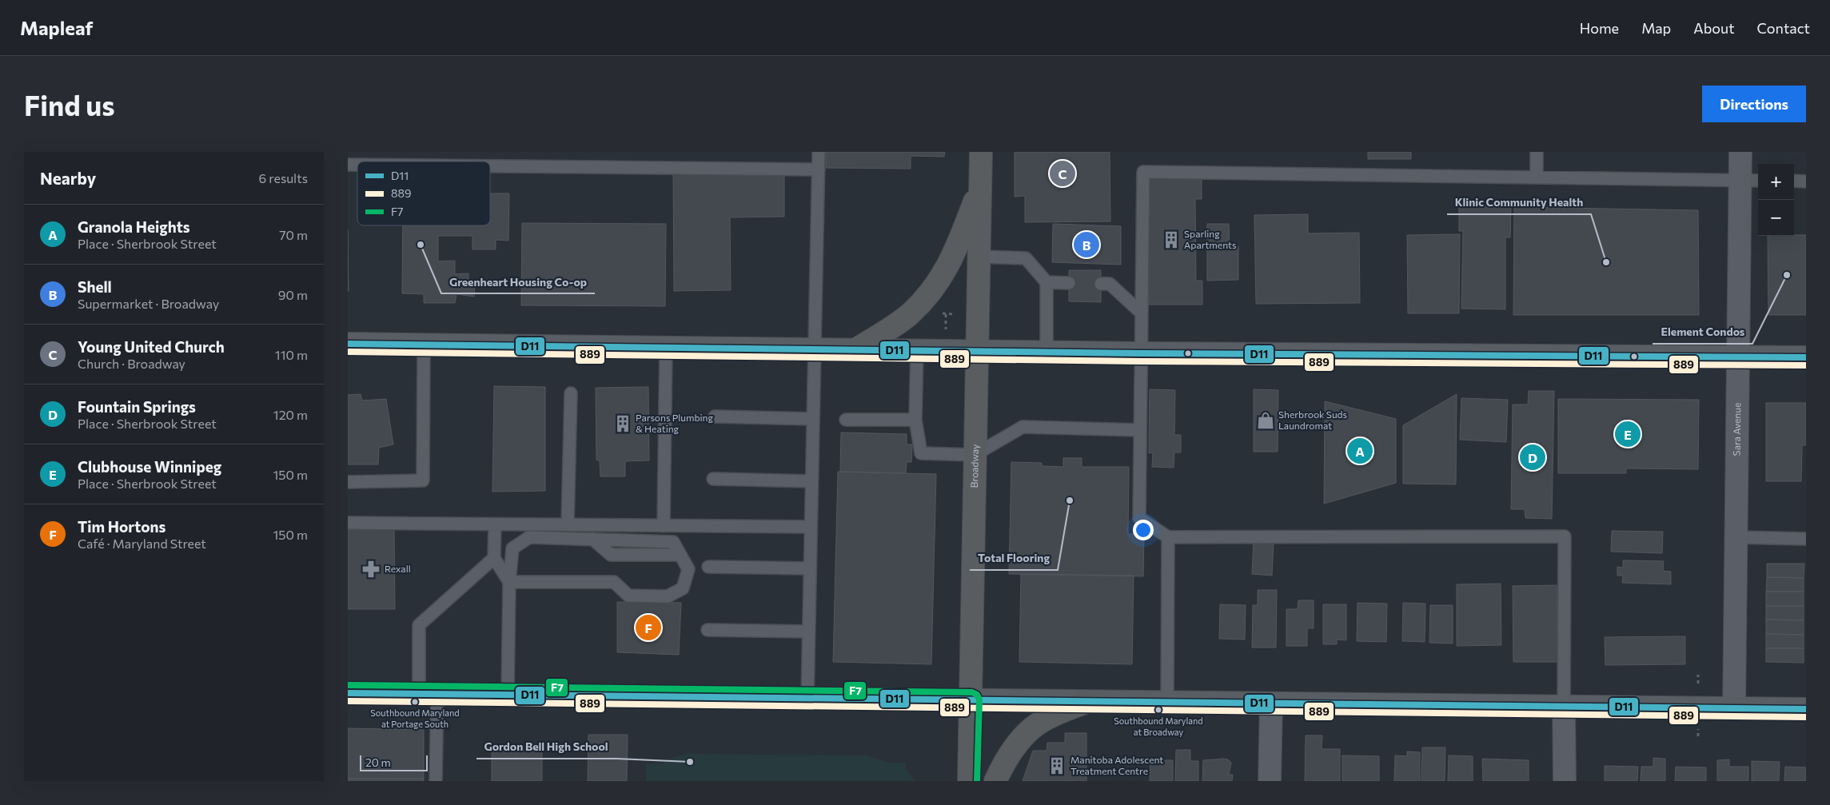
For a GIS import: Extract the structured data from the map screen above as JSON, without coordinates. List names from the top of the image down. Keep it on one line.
{"streets":{"highway":["Broadway"],"street":["Sara Avenue"]},"places":{"building":["Sparling Apartments","Parsons Plumbing & Heating","Manitoba Adolescent Treatment Centre"],"other":["Greenheart Housing Co-op","Klinic Community Health","Element Condos","Total Flooring","Southbound Maryland at Portage South","Southbound Maryland at Broadway","Gordon Bell High School"],"shop":["Sherbrook Suds Laundromat"],"pharmacy":["Rexall"]},"lines":["transit line D11","transit line 889","transit line F7"],"legend":["D11","889","F7"],"scale_bar":"20 m","page":{"header":"Mapleaf","nav":["Home","Map","About","Contact"],"buttons":"Directions","title":"Find us","heading":["Nearby","6 results"],"pins":["C","B","E","A","D","F"],"map_buttons":["+","−"],"list":[{"mark":"A","name":"Granola Heights","note":"Place · Sherbrook Street","value":"70 m"},{"mark":"B","name":"Shell","note":"Supermarket · Broadway","value":"90 m"},{"mark":"C","name":"Young United Church","note":"Church · Broadway","value":"110 m"},{"mark":"D","name":"Fountain Springs","note":"Place · Sherbrook Street","value":"120 m"},{"mark":"E","name":"Clubhouse Winnipeg","note":"Place · Sherbrook Street","value":"150 m"},{"mark":"F","name":"Tim Hortons","note":"Café · Maryland Street","value":"150 m"}],"scale":"20 m"}}
